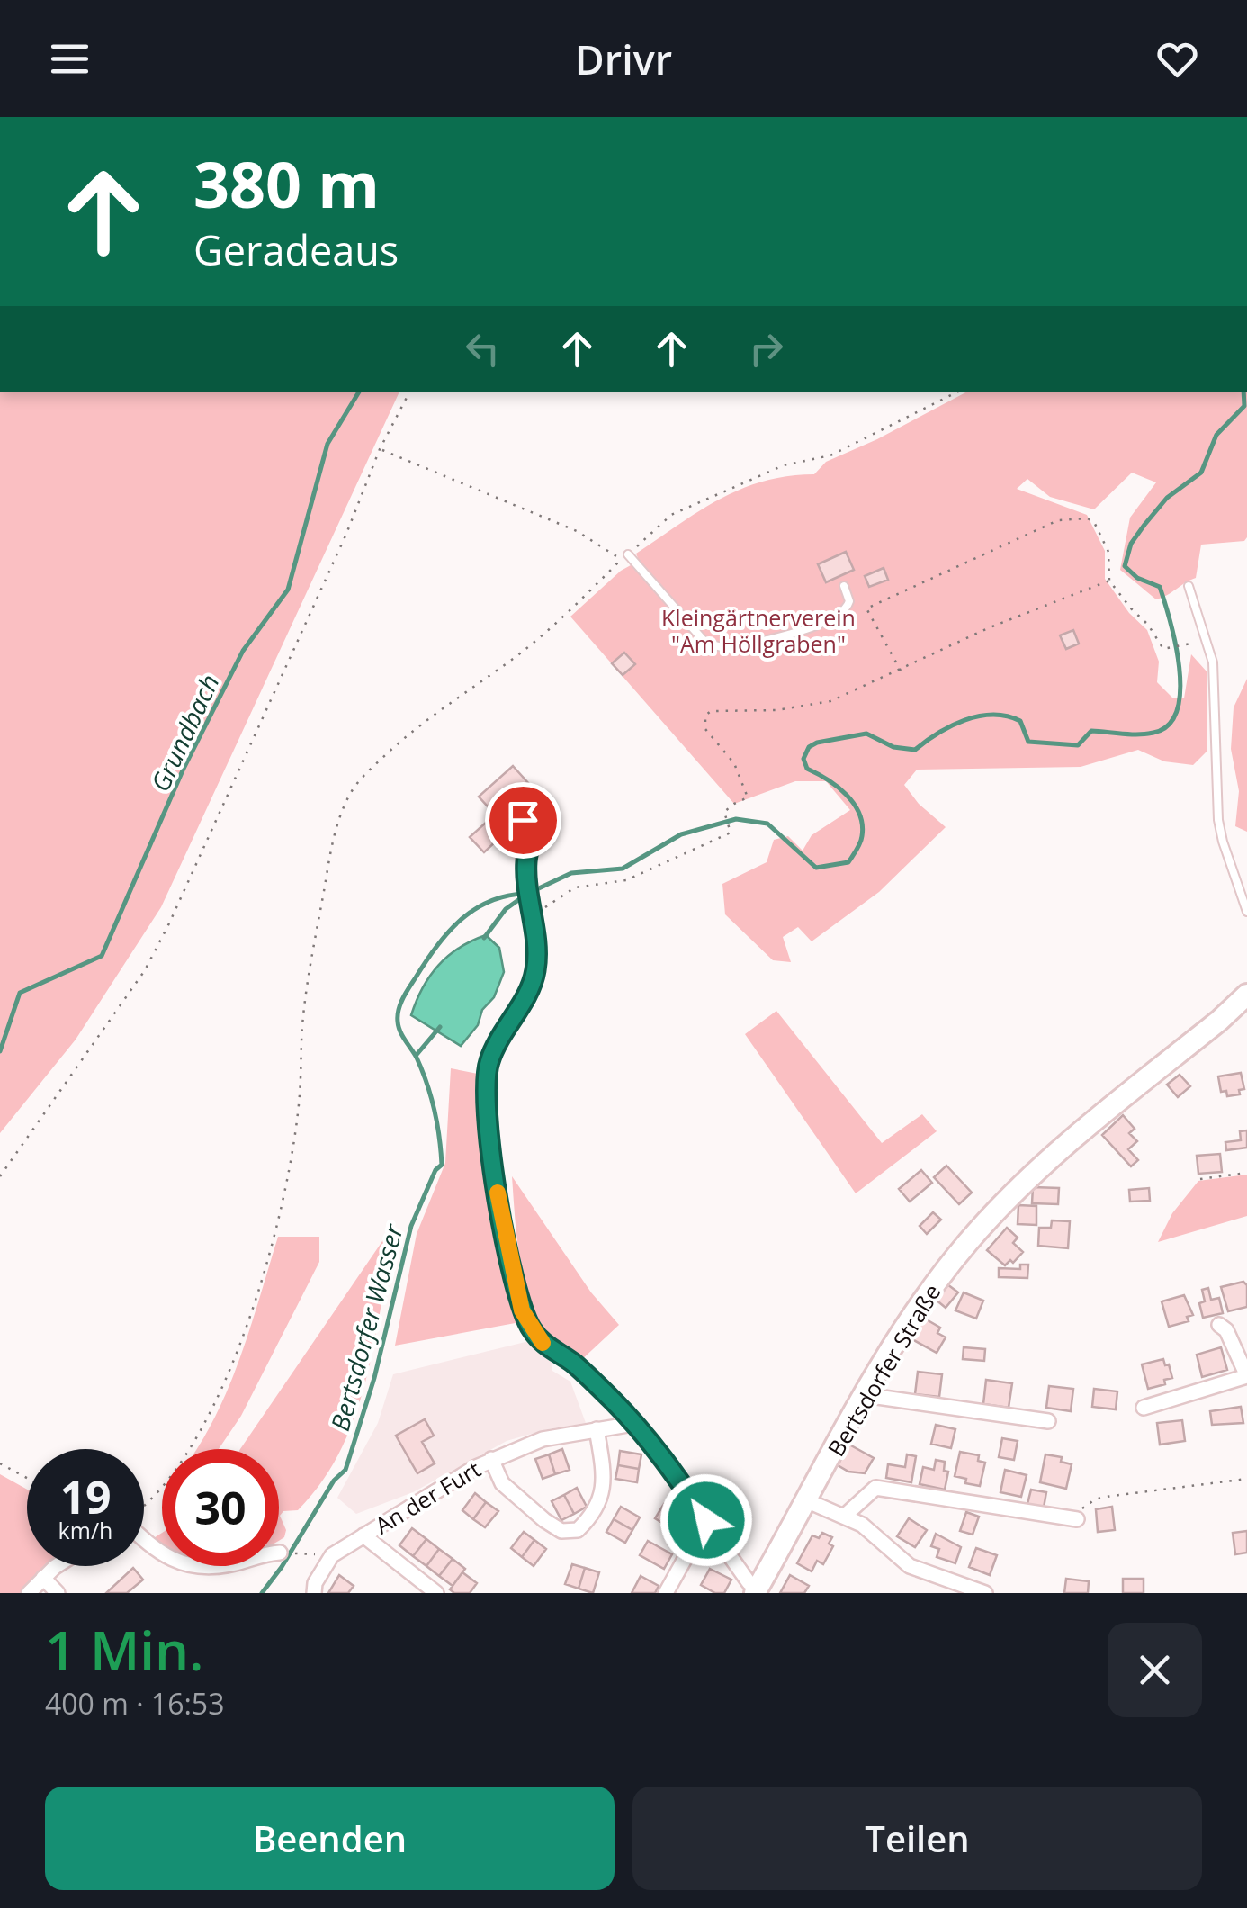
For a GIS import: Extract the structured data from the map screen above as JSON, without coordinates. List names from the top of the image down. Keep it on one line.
{"streets":{"main road":["Bertsdorfer Straße"],"street":["An der Furt"]},"water":["Grundbach","Bertsdorfer Wasser"],"parks":["Kleingärtnerverein \"Am Höllgraben\""],"page":{"header":"Drivr","turn":["380 m","Geradeaus"],"speed":"19 km/h","limit":"30","heading":["1 Min.","400 m · 16:53"],"buttons":["Beenden","Teilen"]}}
